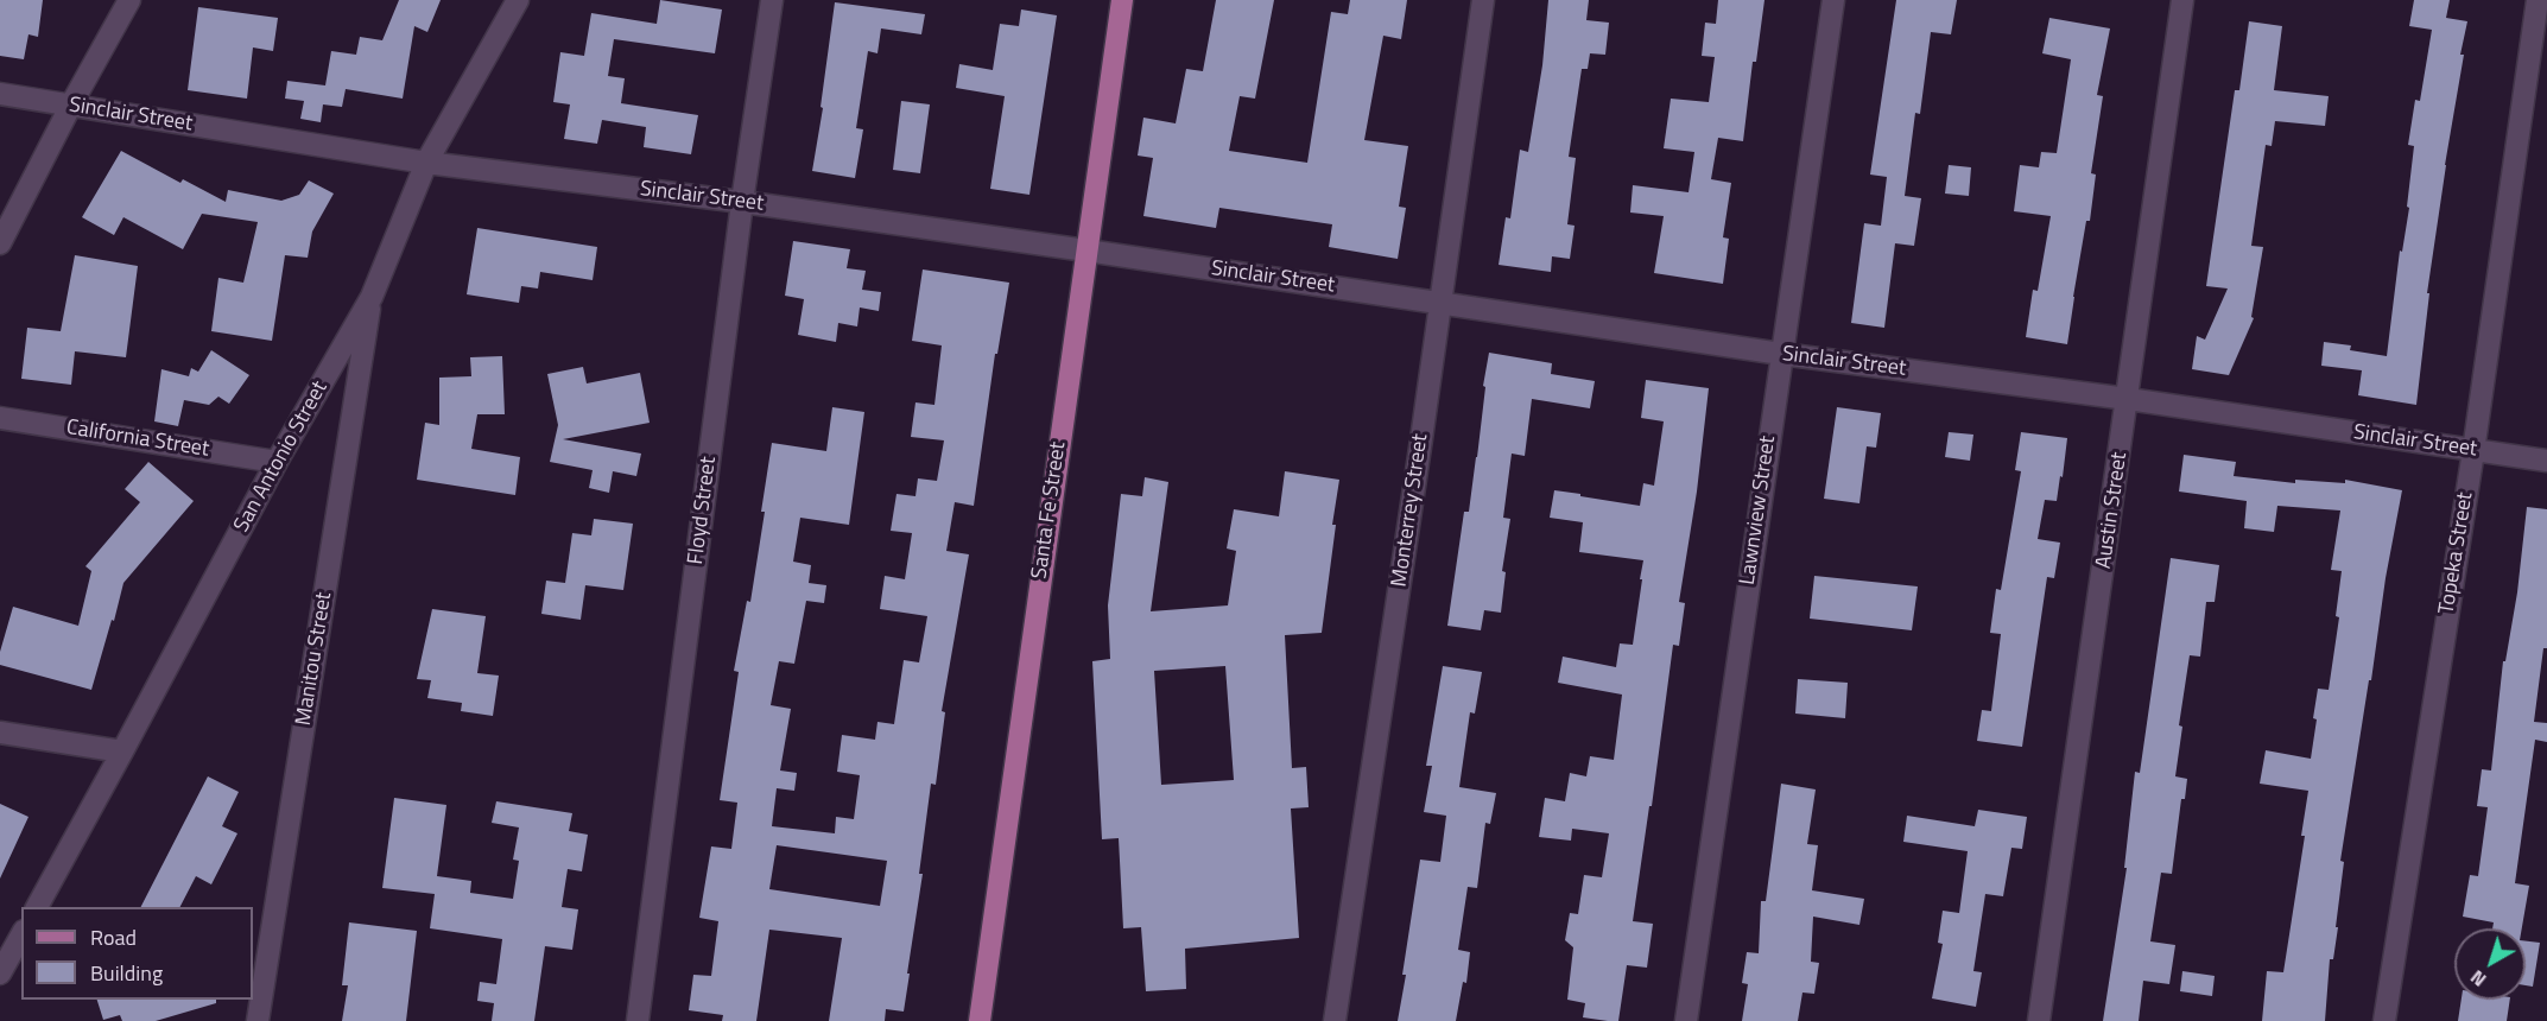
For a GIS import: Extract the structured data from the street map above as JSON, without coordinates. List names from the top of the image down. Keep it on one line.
{"streets":{"main road":["Santa Fe Street"],"street":["Sinclair Street","California Street","San Antonio Street","Floyd Street","Monterrey Street","Lawnview Street","Austin Street","Topeka Street","Manitou Street"]},"crossings":[["Sinclair Street","San Antonio Street"],["Sinclair Street","Floyd Street"],["Sinclair Street","Santa Fe Street"],["Sinclair Street","Monterrey Street"],["Sinclair Street","Lawnview Street"],["Sinclair Street","Austin Street"],["Sinclair Street","Topeka Street"],["California Street","San Antonio Street"],["San Antonio Street","Manitou Street"]],"legend":["Road","Building"],"north":"bottom left"}
